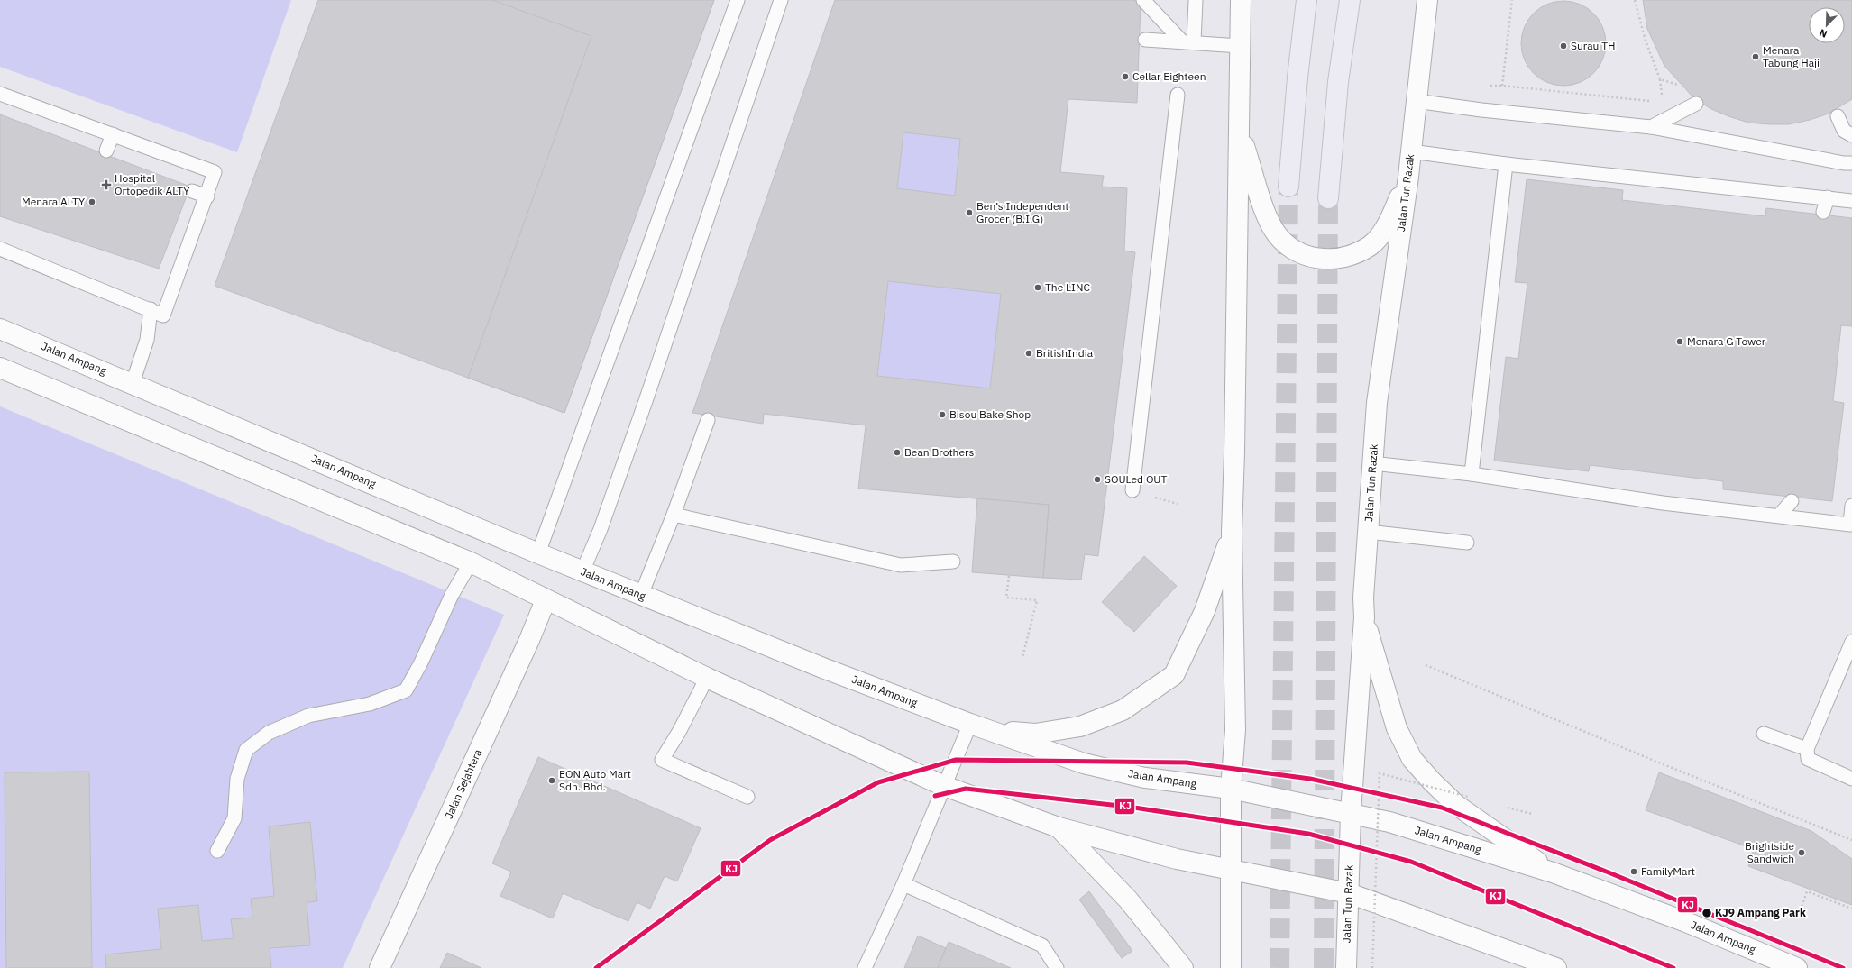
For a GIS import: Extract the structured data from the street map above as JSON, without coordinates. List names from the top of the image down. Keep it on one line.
{"streets":{"main road":["Jalan Tun Razak","Jalan Ampang","Jalan Sejahtera"]},"crossings":[["Jalan Tun Razak","Jalan Ampang"]],"places":{"other":["Surau TH","Menara Tabung Haji","Cellar Eighteen","Menara ALTY","Ben’s Independent Grocer (B.I.G)","The LINC","Menara G Tower","BritishIndia","Bisou Bake Shop","Bean Brothers","SOULed OUT","EON Auto Mart Sdn. Bhd.","Brightside Sandwich","FamilyMart","KJ9 Ampang Park"],"health":["Hospital Ortopedik ALTY"]},"lines":["transit line KJ"],"north":"bottom left"}
